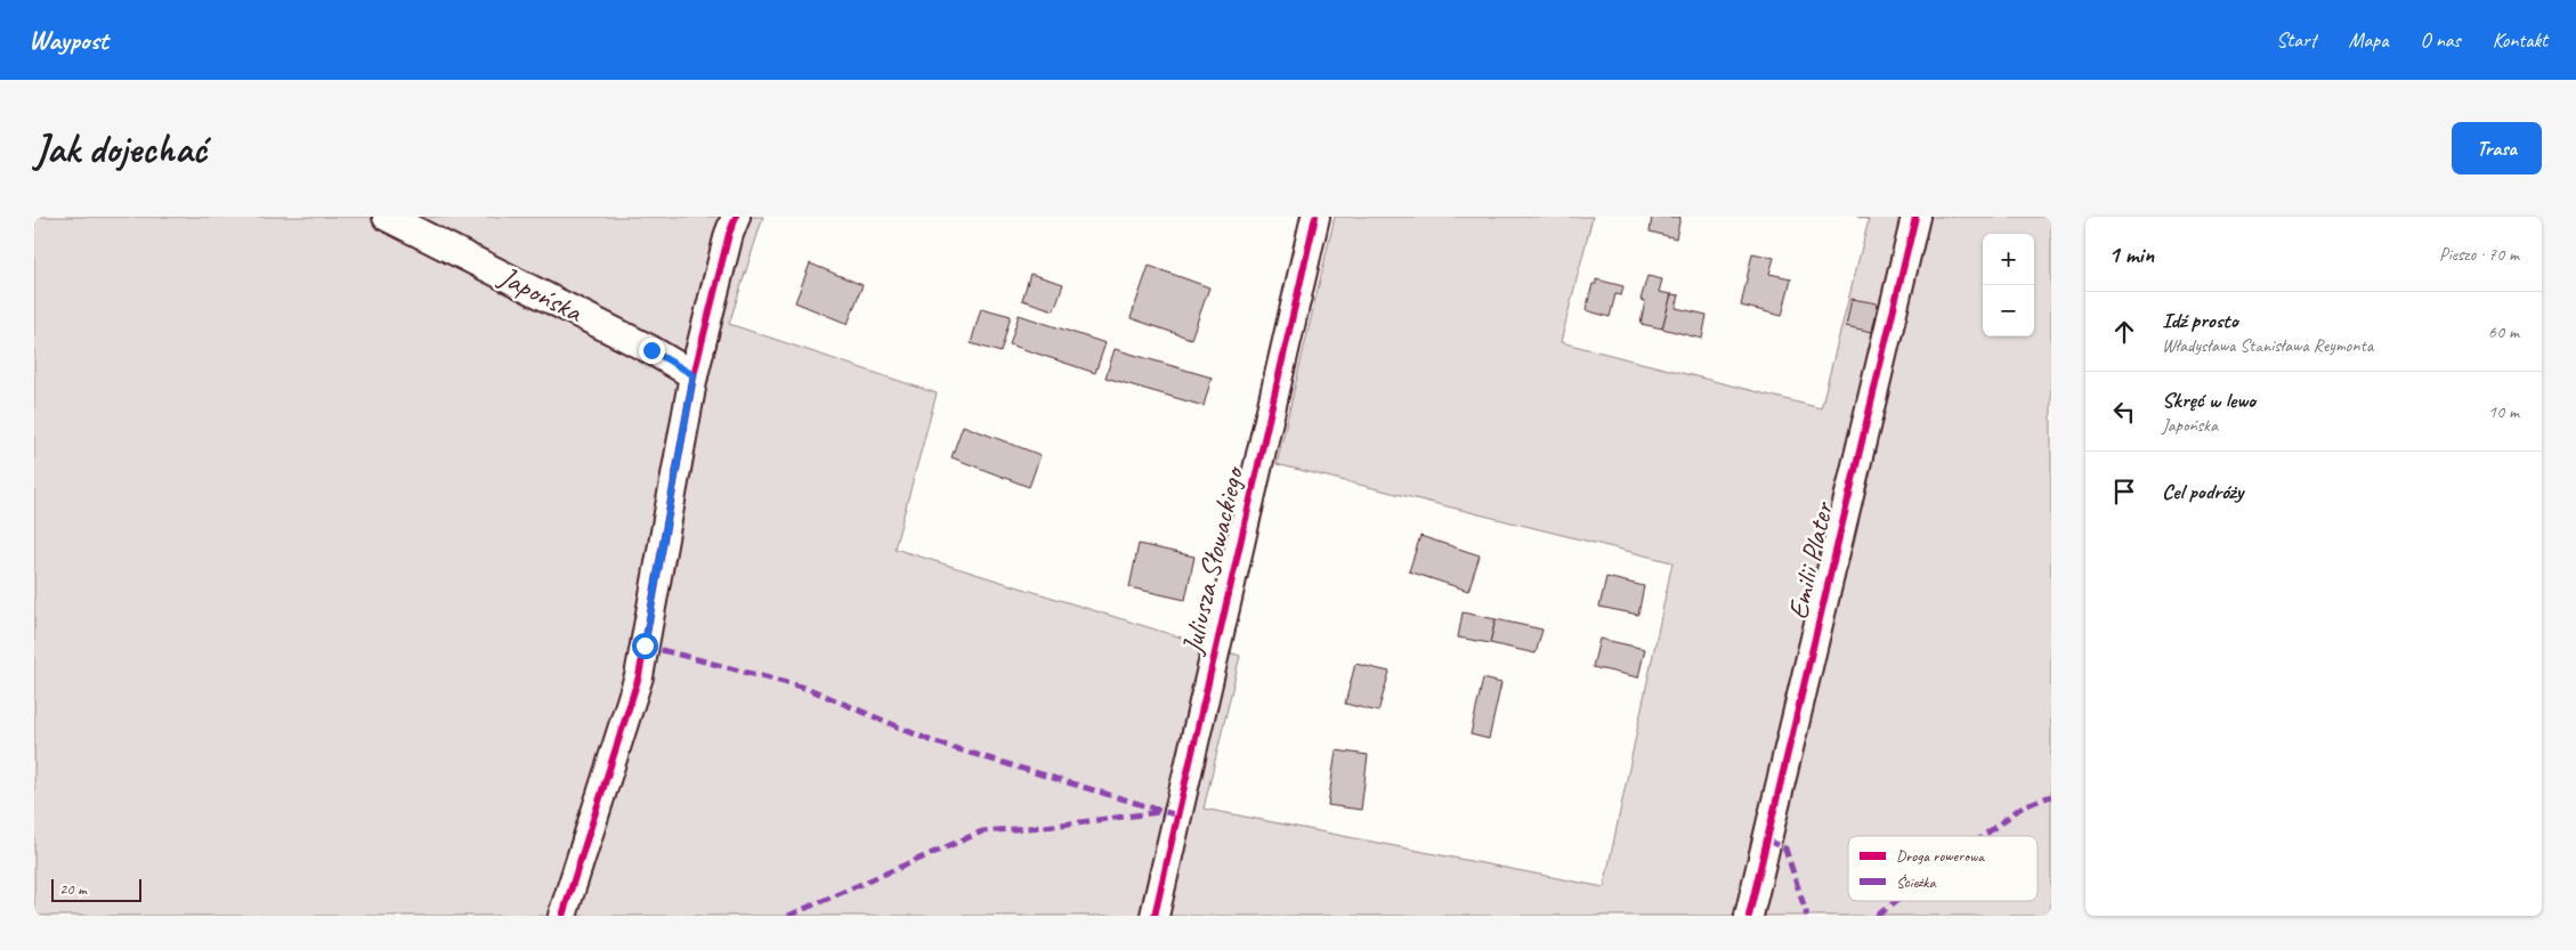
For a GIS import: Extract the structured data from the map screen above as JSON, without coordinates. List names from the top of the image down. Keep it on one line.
{"streets":{"street":["Japońska","Juliusza Słowackiego","Emilii Plater"]},"legend":["Droga rowerowa","Ścieżka"],"scale_bar":"20 m","page":{"header":"Waypost","nav":["Start","Mapa","O nas","Kontakt"],"buttons":"Trasa","title":"Jak dojechać","heading":["1 min","Pieszo · 70 m"],"map_buttons":["+","−"],"list":[["Idź prosto","Władysława Stanisława Reymonta","60 m"],["Skręć w lewo","Japońska","10 m"],"Cel podróży"],"scale":"20 m"}}
